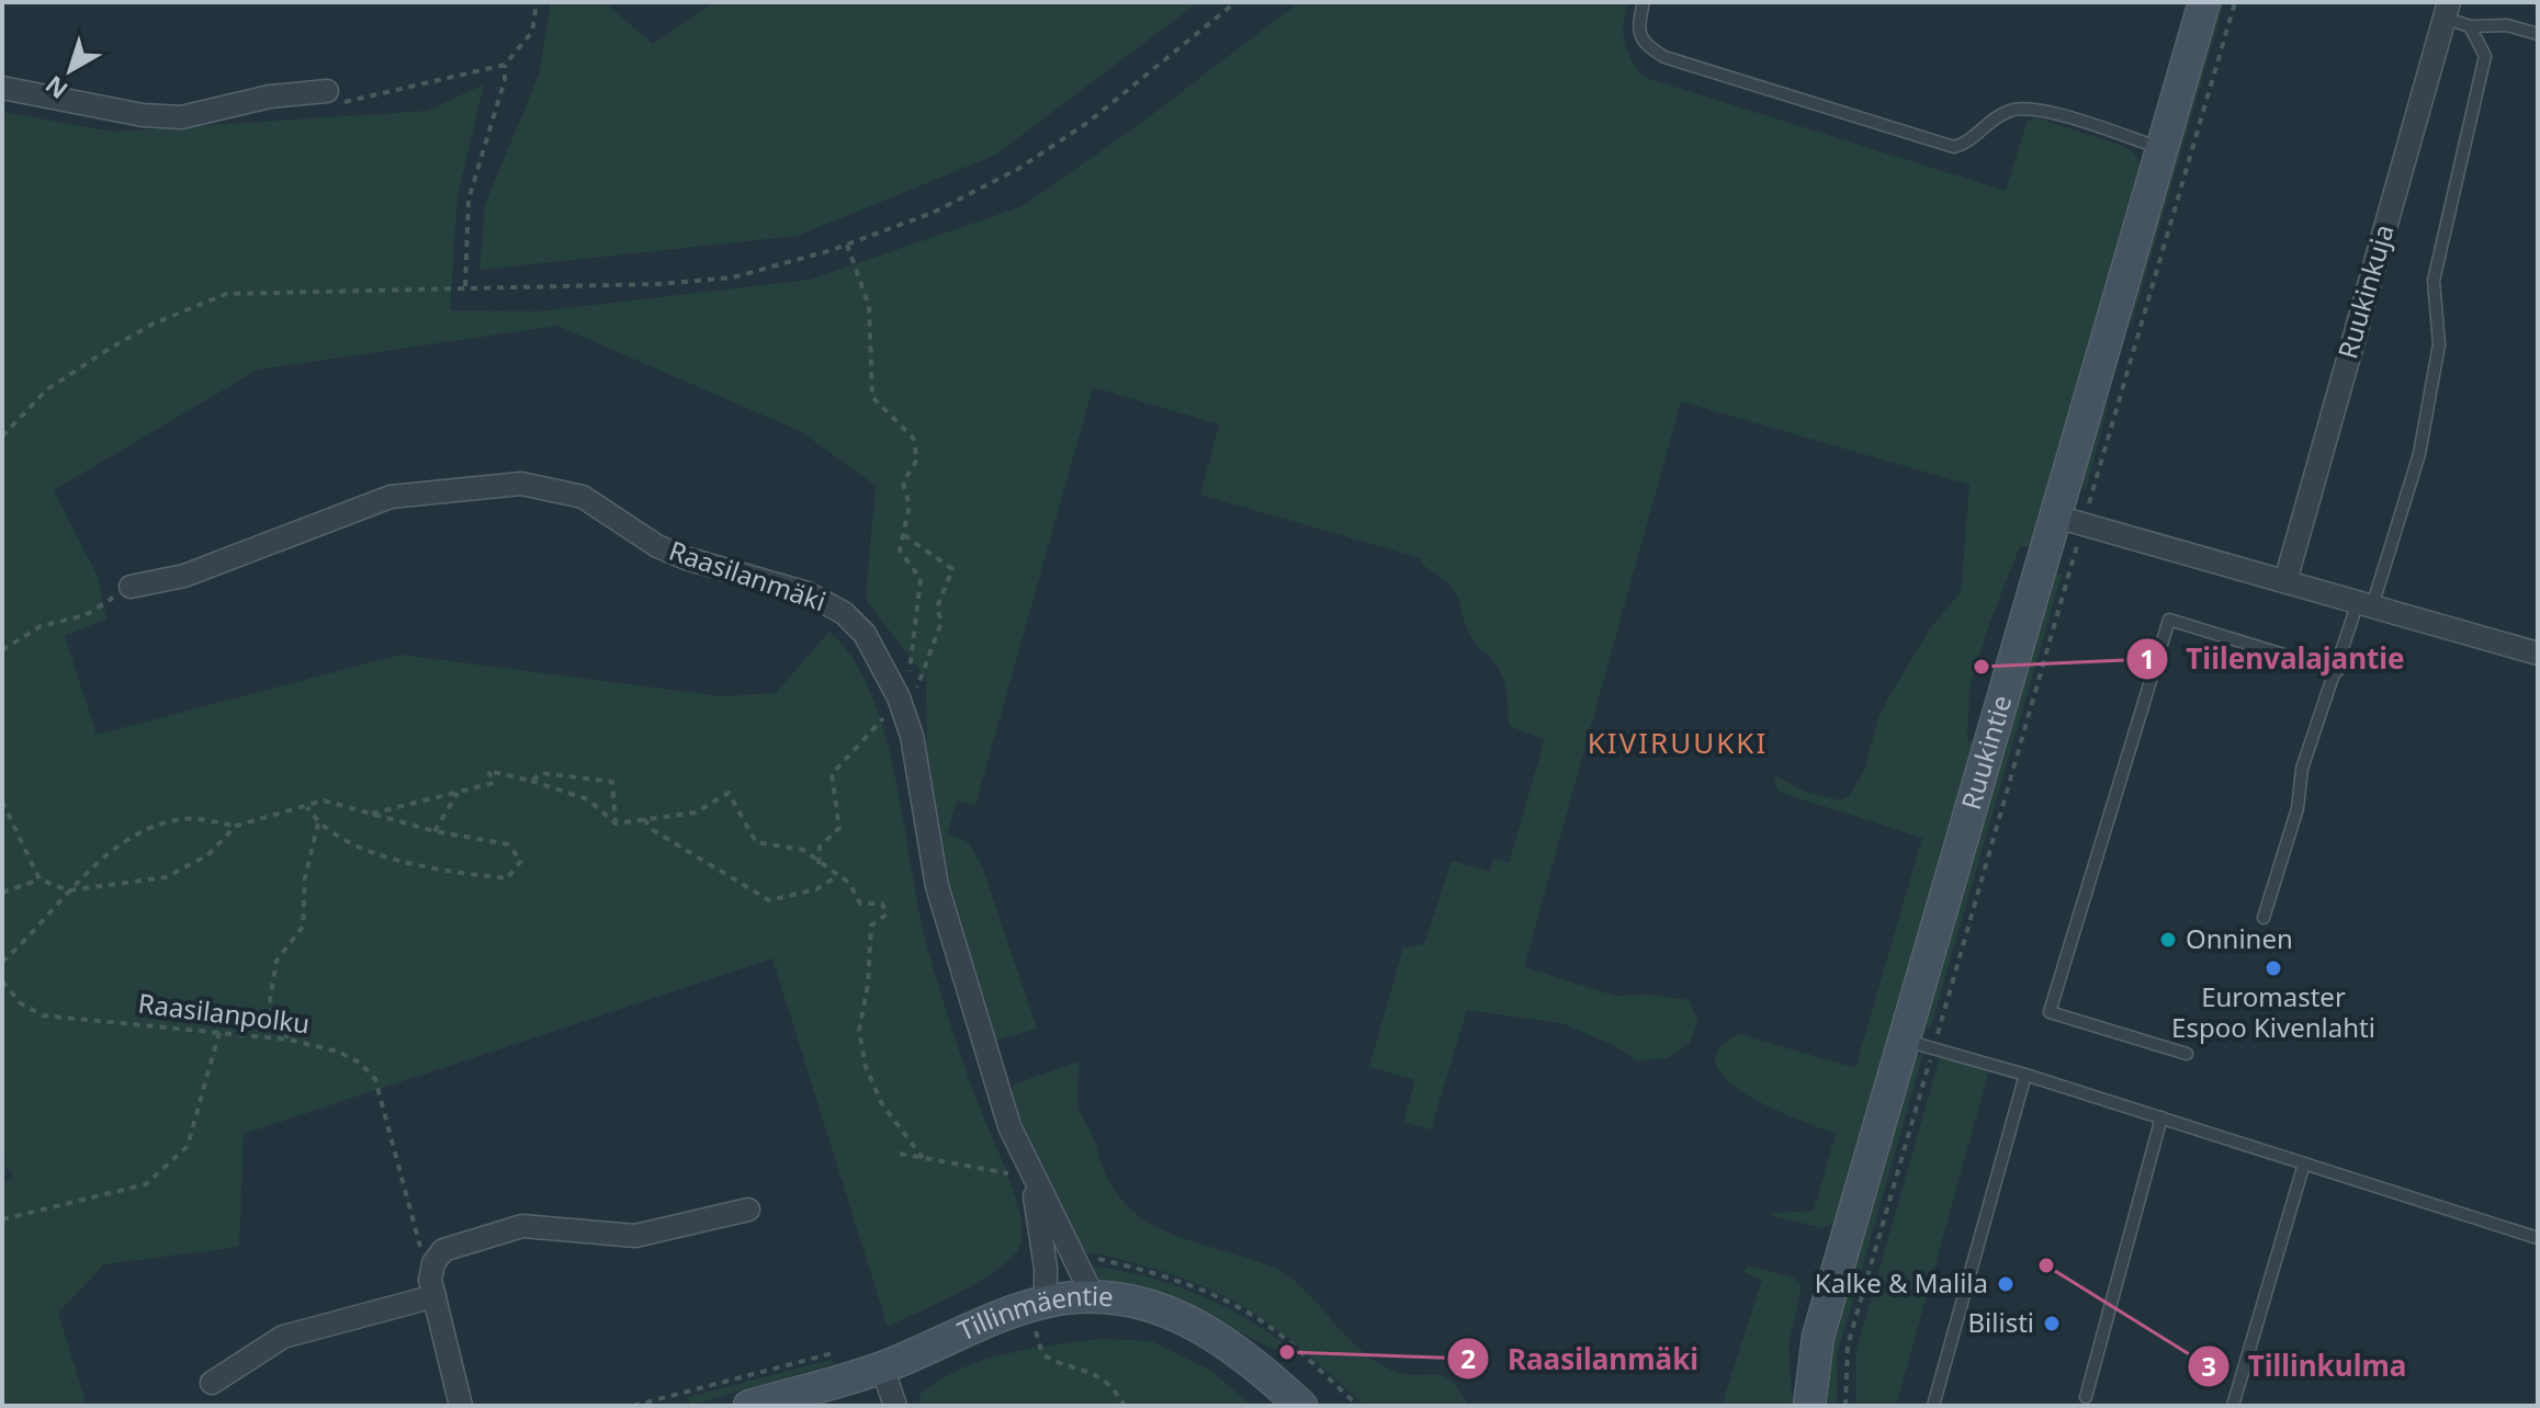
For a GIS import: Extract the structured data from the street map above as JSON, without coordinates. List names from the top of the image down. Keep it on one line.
{"streets":{"street":["Ruukinkuja","Raasilanmäki","Ruukintie","Tillinmäentie"],"path":["Raasilanpolku"]},"crossings":[["Raasilanmäki","Tillinmäentie"]],"districts":["KIVIRUUKKI"],"places":["Tiilenvalajantie","Onninen","Euromaster Espoo Kivenlahti","Tillinkulma","Kalke & Malila","Bilisti","Raasilanmäki"],"north":"bottom left"}
